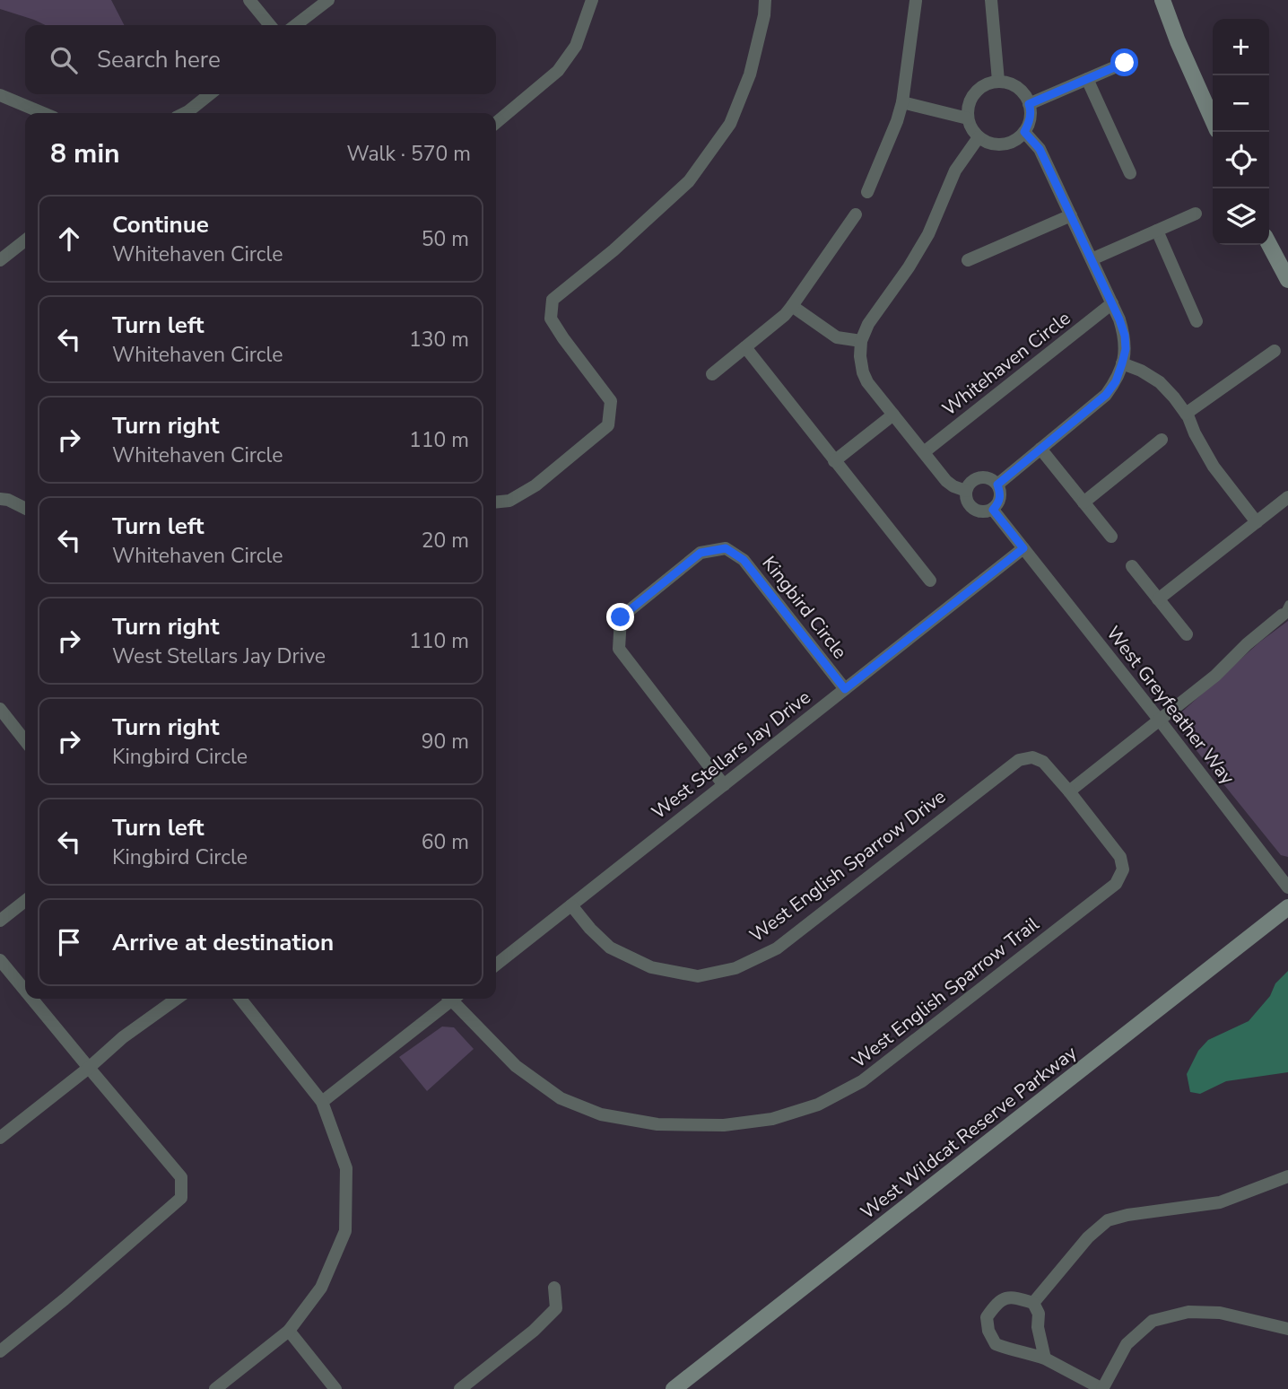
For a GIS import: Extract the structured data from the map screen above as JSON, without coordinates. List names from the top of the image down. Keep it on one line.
{"streets":{"main road":["West Wildcat Reserve Parkway"],"street":["Whitehaven Circle","Kingbird Circle","West Greyfeather Way","West Stellars Jay Drive","West English Sparrow Drive","West English Sparrow Trail"]},"crossings":[["Kingbird Circle","West Stellars Jay Drive"],["West Greyfeather Way","West Stellars Jay Drive"],["West Stellars Jay Drive","West English Sparrow Drive"],["West English Sparrow Drive","West English Sparrow Trail"]],"page":{"map_buttons":["+","−"],"search":"Search here","heading":["8 min","Walk · 570 m"],"list":[["Continue","Whitehaven Circle","50 m"],["Turn left","Whitehaven Circle","130 m"],["Turn right","Whitehaven Circle","110 m"],["Turn left","Whitehaven Circle","20 m"],["Turn right","West Stellars Jay Drive","110 m"],["Turn right","Kingbird Circle","90 m"],["Turn left","Kingbird Circle","60 m"],"Arrive at destination"]}}
